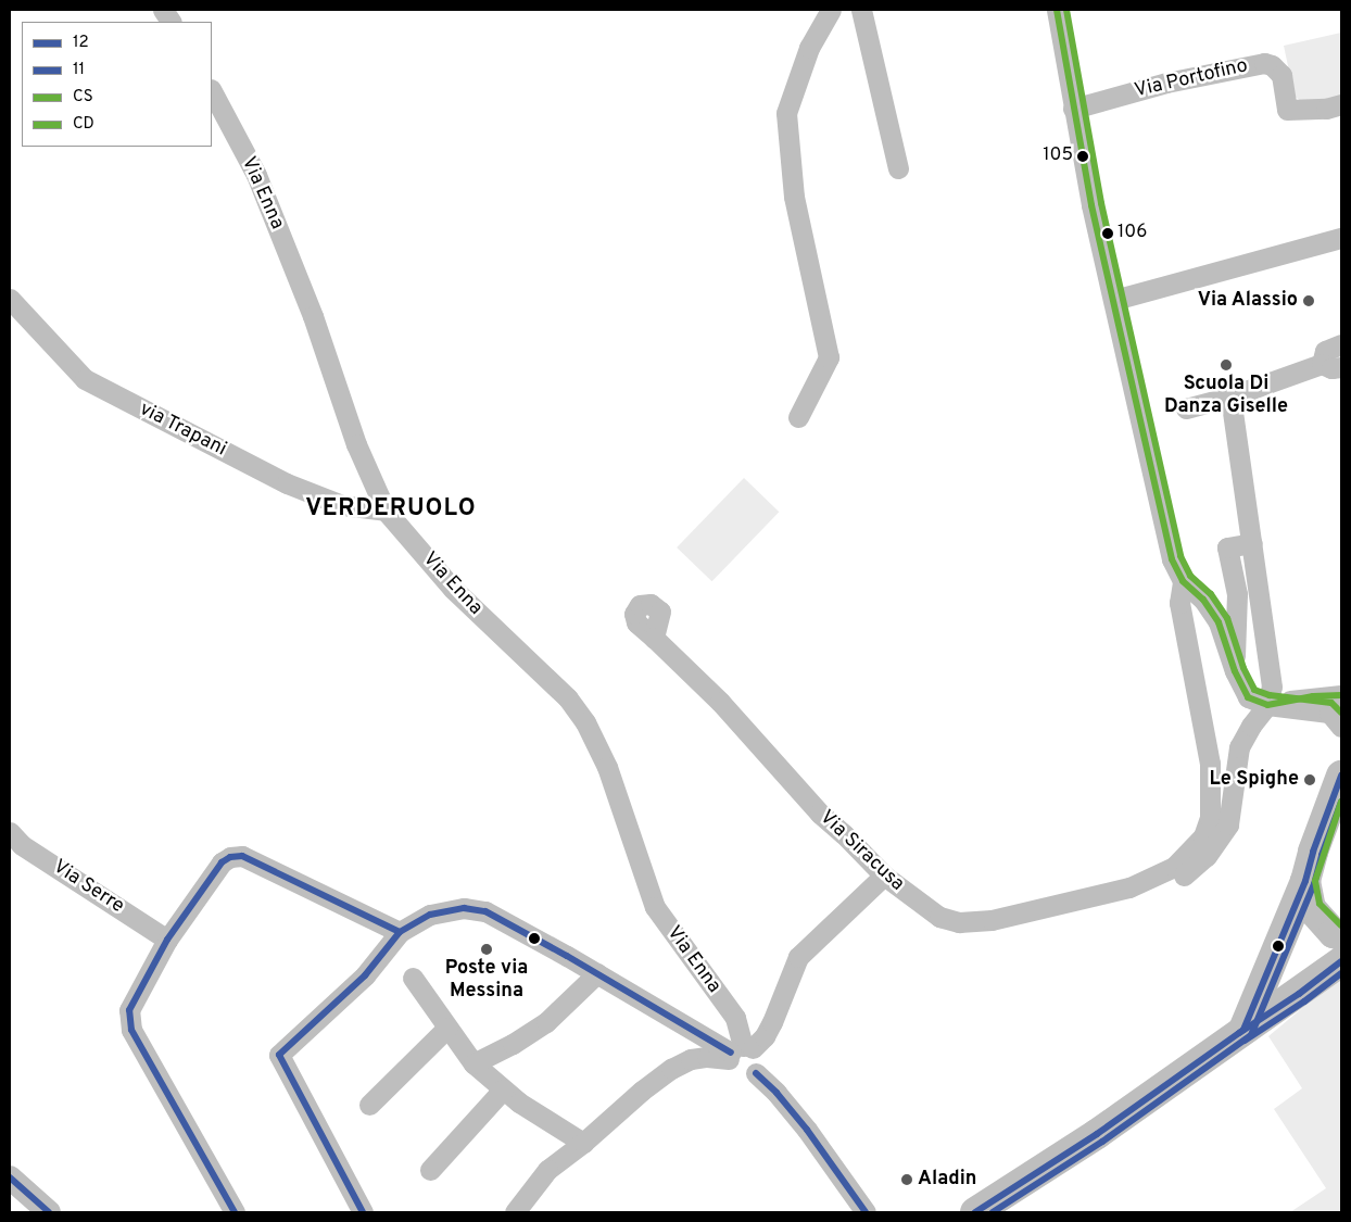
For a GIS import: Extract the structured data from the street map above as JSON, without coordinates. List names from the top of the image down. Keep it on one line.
{"streets":{"street":["Via Portofino","Via Enna","via Trapani","Via Siracusa","Via Serre"]},"crossings":[["Via Enna","via Trapani"]],"districts":["VERDERUOLO"],"places":["105","106","Via Alassio","Scuola Di Danza Giselle","Le Spighe","Poste via Messina","Aladin"],"lines":["transit line CS","transit line CD","transit line 12","transit line 11"],"legend":["12","11","CS","CD"]}
